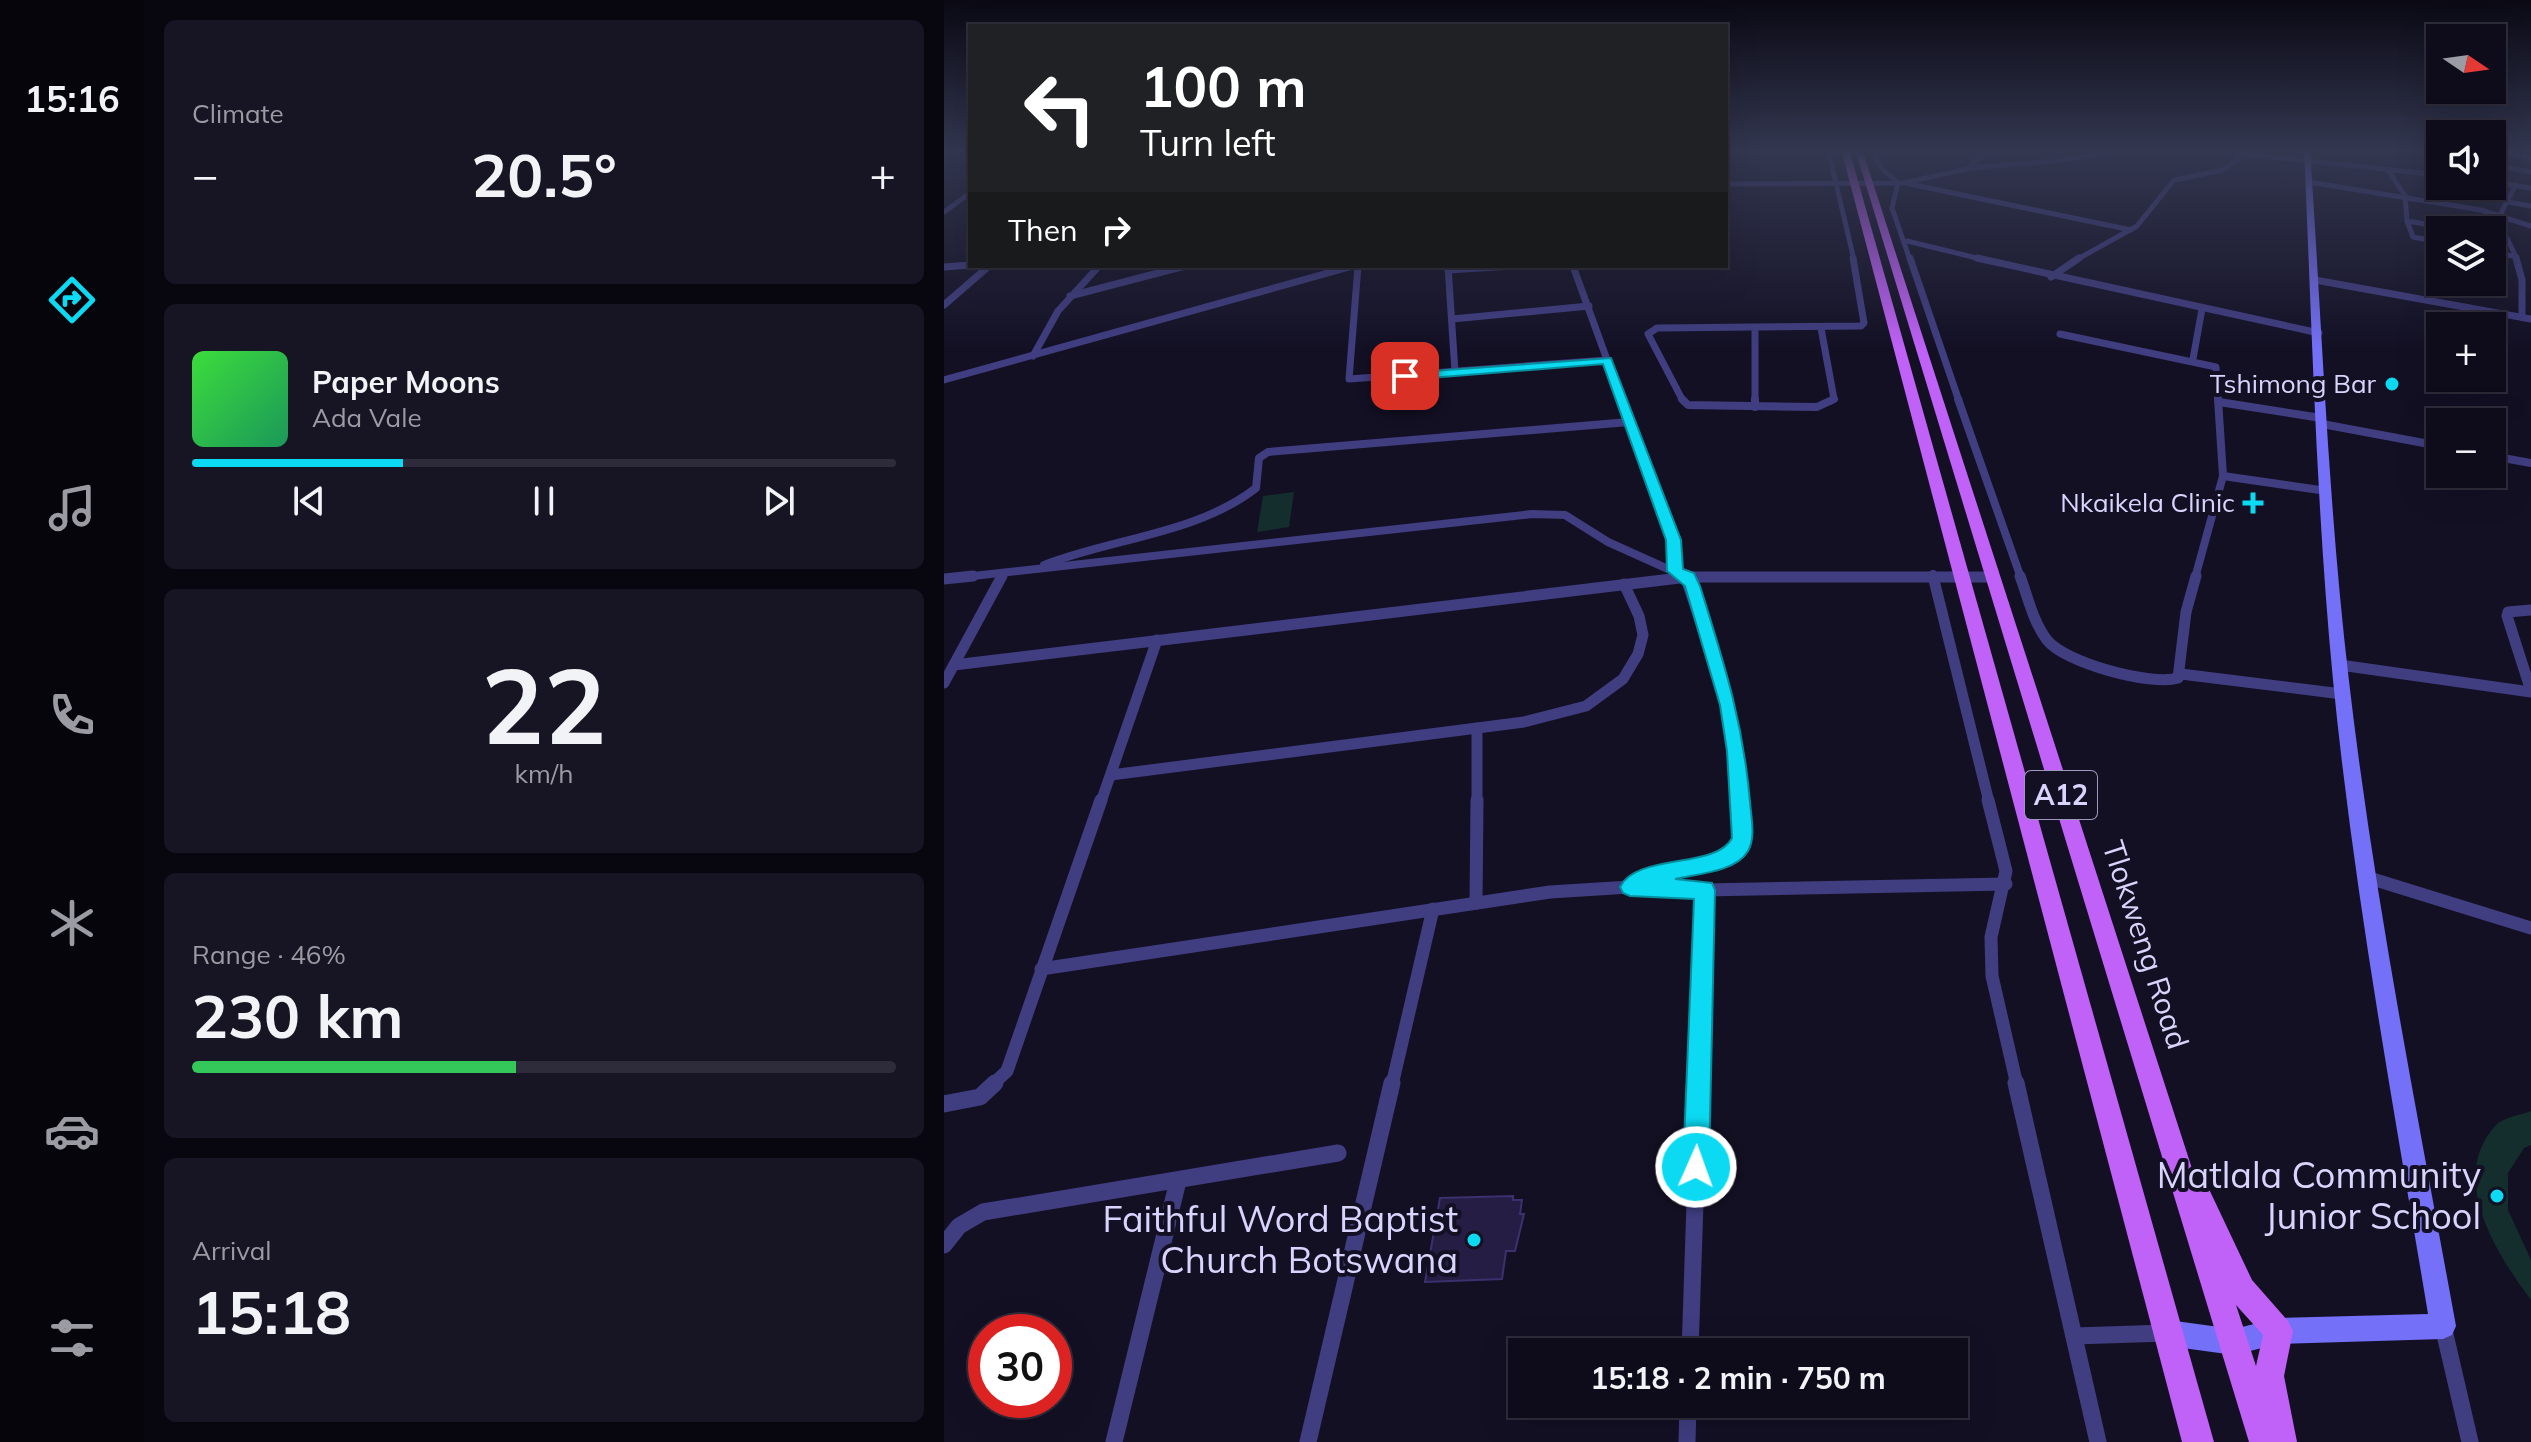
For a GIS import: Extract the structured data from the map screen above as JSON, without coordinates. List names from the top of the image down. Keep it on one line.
{"streets":{"main road":["A12","Tlokweng Road"]},"places":{"other":["Tshimong Bar","Matlala Community Junior School","Faithful Word Baptist Church Botswana"],"health":["Nkaikela Clinic"]},"north":"right","page":{"tabs":"15:16","tile":["Climate",["22","km/h"],["Range · 46%","230 km"],["Arrival","15:18"]],"map_buttons":["+","−"],"turn":["100 m","Turn left"],"heat":["−","20.5°","+"],"then":"Then","song":["Paper Moons","Ada Vale"],"limit":"30","trip":"15:18 · 2 min · 750 m"}}
